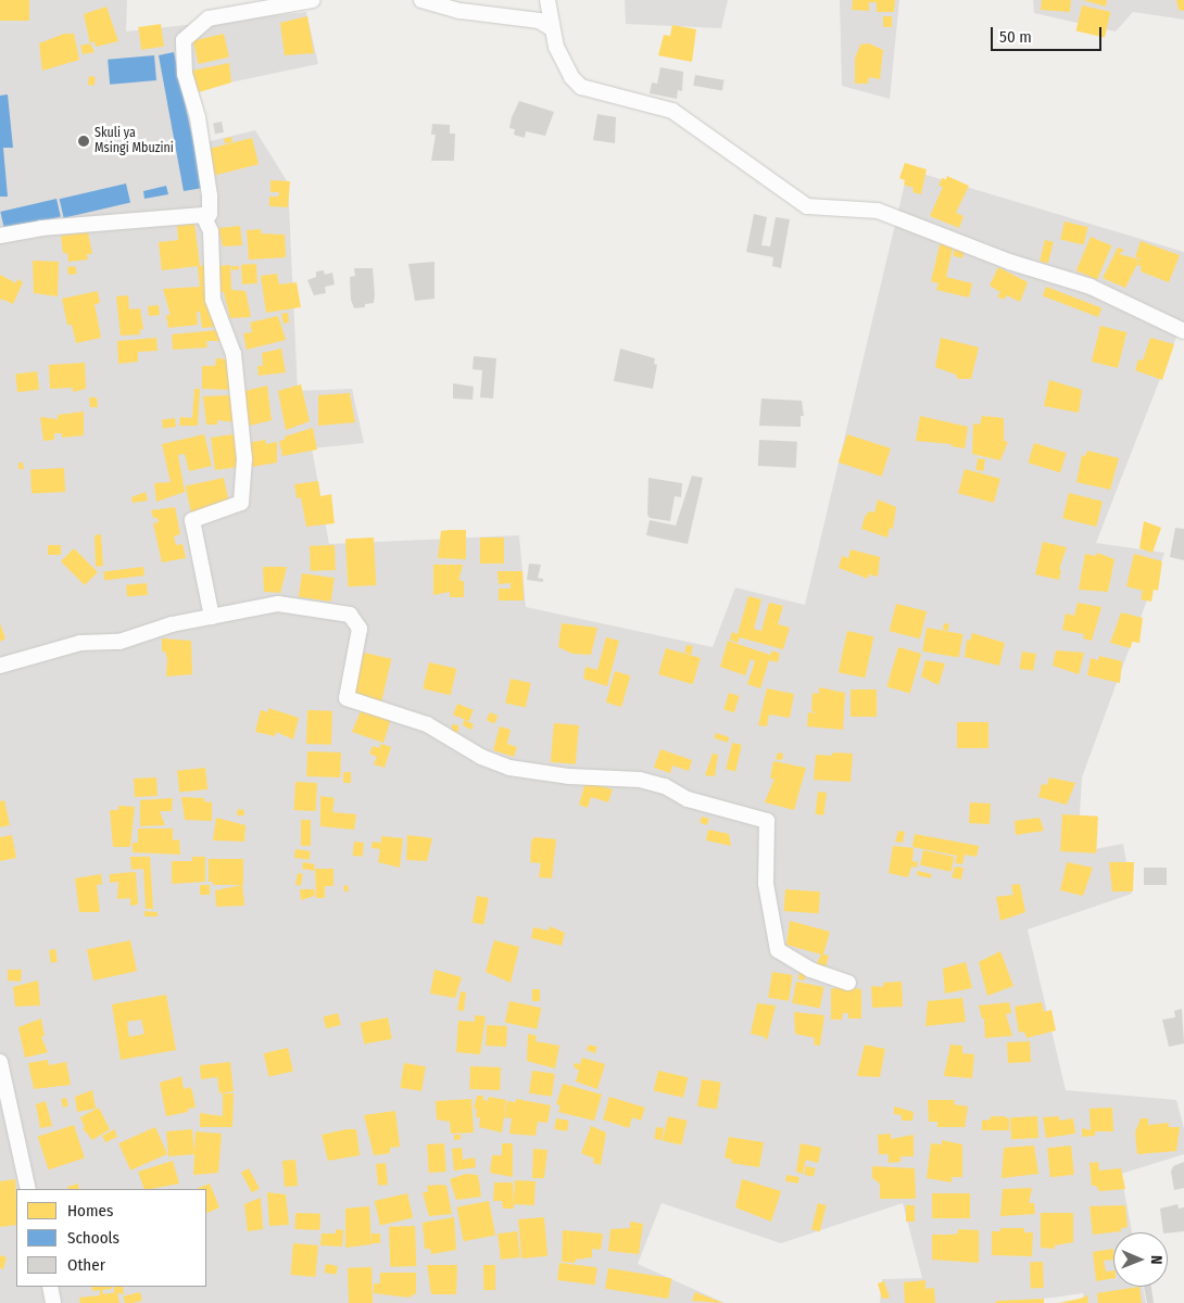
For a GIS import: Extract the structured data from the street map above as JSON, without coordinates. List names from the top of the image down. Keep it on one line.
{"places":["Skuli ya Msingi Mbuzini"],"legend":["Homes","Schools","Other"],"scale_bar":"50 m","north":"right"}
